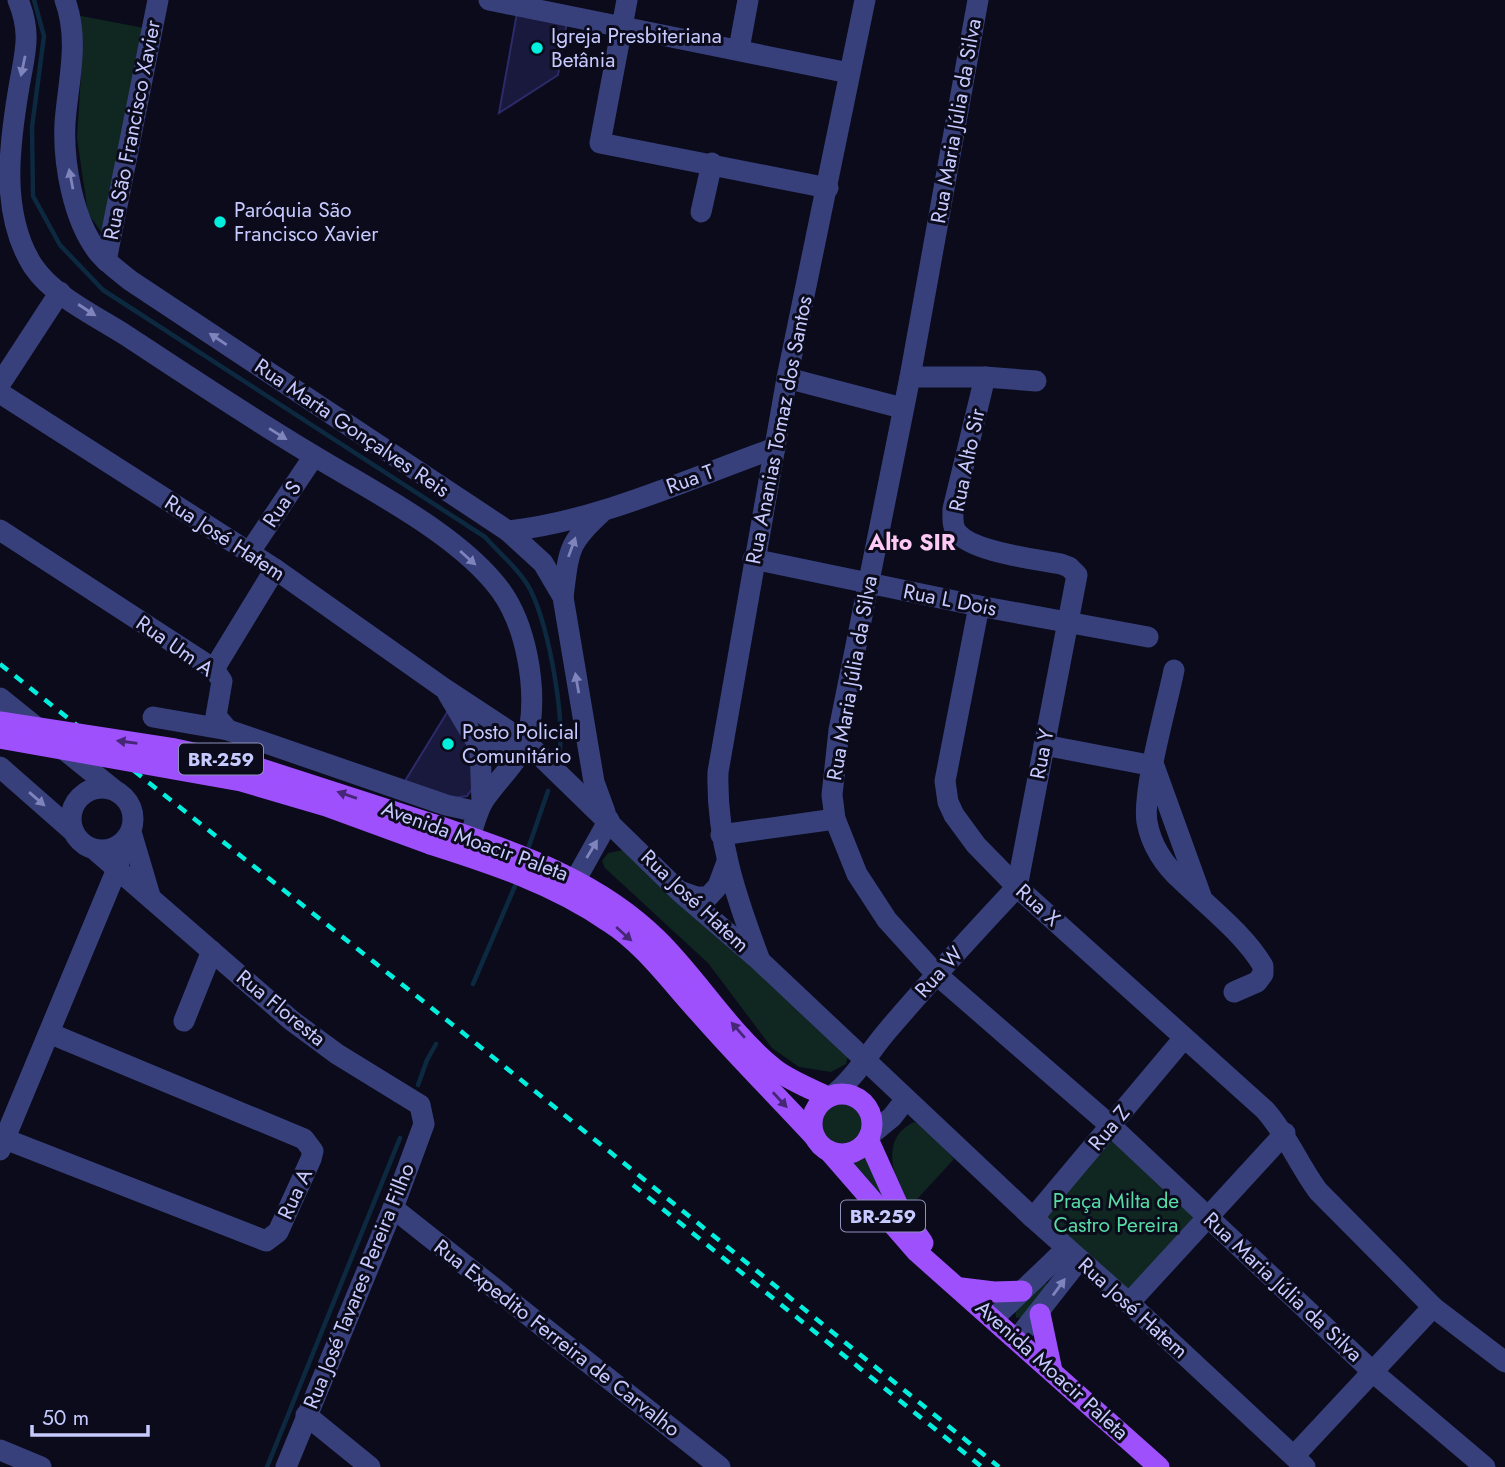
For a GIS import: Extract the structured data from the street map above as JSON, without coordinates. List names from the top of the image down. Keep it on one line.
{"streets":{"main road":["BR-259","Avenida Moacir Paleta"],"street":["Rua Maria Júlia da Silva","Rua São Francisco Xavier","Rua Marta Gonçalves Reis","Rua Ananias Tomaz dos Santos","Rua Alto Sir","Rua T","Rua S","Rua José Hatem","Rua L Dois","Rua Um A","Rua Y","Rua X","Rua W","Rua Floresta","Rua Z","Rua A","Rua José Tavares Pereira Filho","Rua Expedito Ferreira de Carvalho"]},"crossings":[["Rua Maria Júlia da Silva","Rua Alto Sir"],["Rua Maria Júlia da Silva","Rua L Dois"],["Rua Maria Júlia da Silva","Rua W"],["Rua Maria Júlia da Silva","Rua Z"],["Rua São Francisco Xavier","Rua Marta Gonçalves Reis"],["Rua Marta Gonçalves Reis","Rua T"],["Rua Marta Gonçalves Reis","Rua S"],["Rua Marta Gonçalves Reis","Rua José Hatem"],["Rua Ananias Tomaz dos Santos","Rua T"],["Rua Ananias Tomaz dos Santos","Rua José Hatem"],["Rua Ananias Tomaz dos Santos","Rua L Dois"],["Rua Alto Sir","Rua L Dois"],["Rua Alto Sir","Rua Y"],["Rua S","Rua José Hatem"],["Rua José Hatem","Rua W"],["Rua José Hatem","Rua Z"],["Rua L Dois","Rua Y"],["Rua L Dois","Rua X"],["Rua Y","Rua X"],["Rua Y","Rua W"],["Rua X","Rua W"],["Rua X","Rua Z"],["Rua Floresta","Rua José Tavares Pereira Filho"],["Rua José Tavares Pereira Filho","Rua Expedito Ferreira de Carvalho"]],"districts":["Alto SIR"],"parks":["Praça Milta de Castro Pereira"],"places":["Igreja Presbiteriana Betânia","Paróquia São Francisco Xavier","Posto Policial Comunitário"],"scale_bar":"50 m"}
